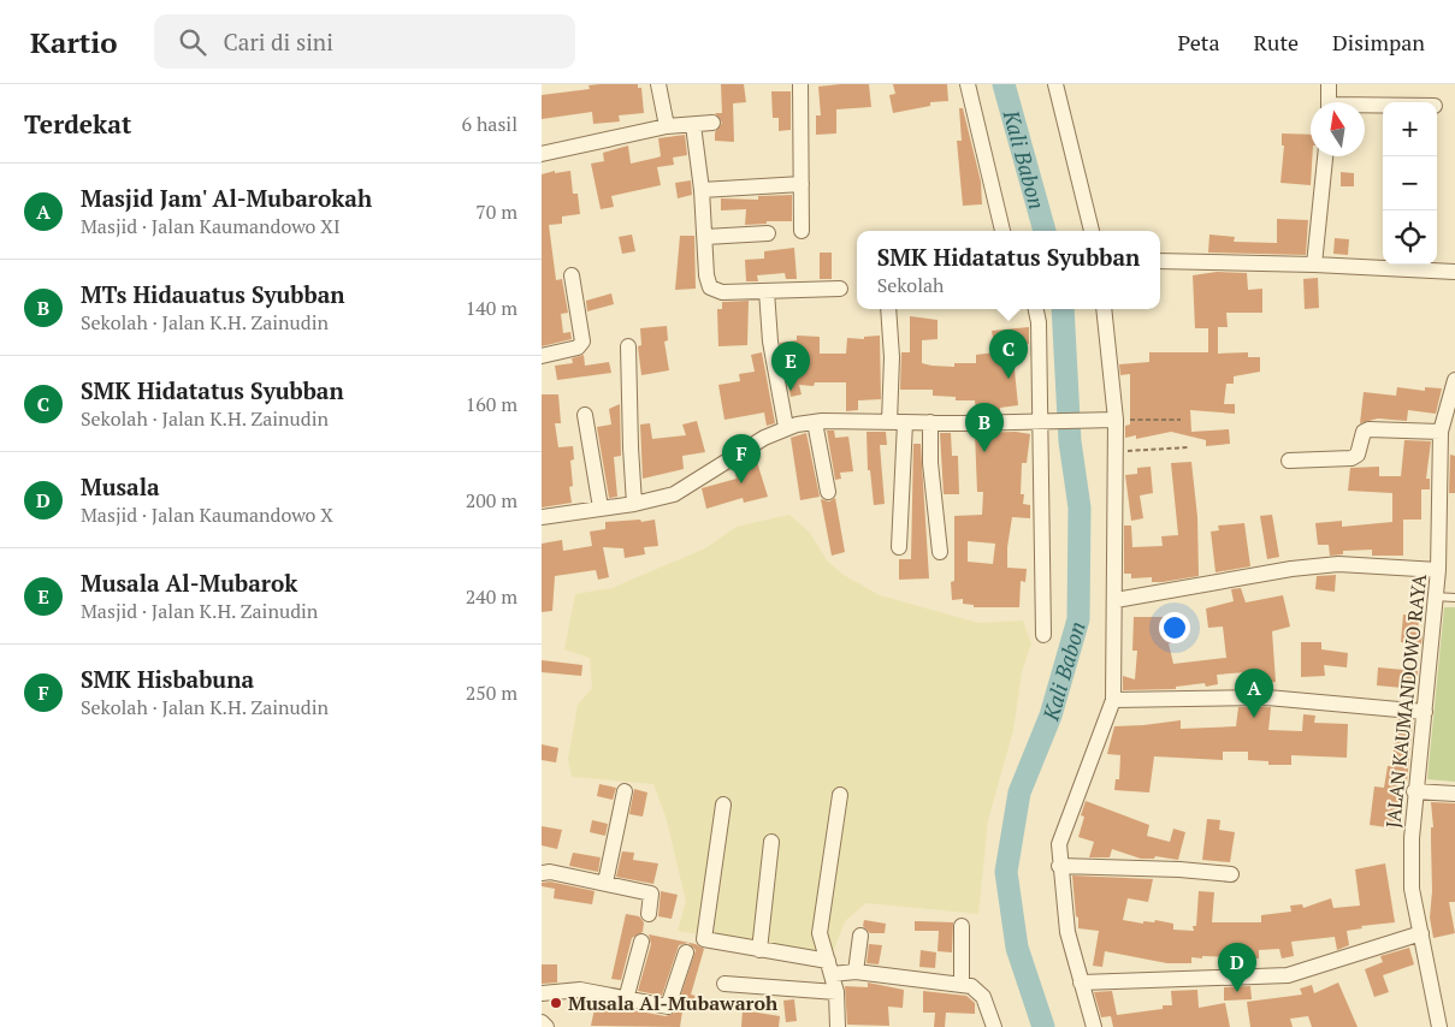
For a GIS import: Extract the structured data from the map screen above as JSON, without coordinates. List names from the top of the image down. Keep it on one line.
{"streets":{"street":["JALAN KAUMANDOWO RAYA"]},"water":["Kali Babon"],"places":["Musala Al-Mubawaroh"],"north":"top","page":{"header":"Kartio","search":"Cari di sini","nav":["Peta","Rute","Disimpan"],"heading":["Terdekat","6 hasil"],"map_buttons":["+","−"],"list":[{"mark":"A","name":"Masjid Jam' Al-Mubarokah","note":"Masjid · Jalan Kaumandowo XI","value":"70 m"},{"mark":"B","name":"MTs Hidauatus Syubban","note":"Sekolah · Jalan K.H. Zainudin","value":"140 m"},{"mark":"C","name":"SMK Hidatatus Syubban","note":"Sekolah · Jalan K.H. Zainudin","value":"160 m"},{"mark":"D","name":"Musala","note":"Masjid · Jalan Kaumandowo X","value":"200 m"},{"mark":"E","name":"Musala Al-Mubarok","note":"Masjid · Jalan K.H. Zainudin","value":"240 m"},{"mark":"F","name":"SMK Hisbabuna","note":"Sekolah · Jalan K.H. Zainudin","value":"250 m"}],"popup":["SMK Hidatatus Syubban","Sekolah"],"pins":["C","E","B","F","A","D"]}}
